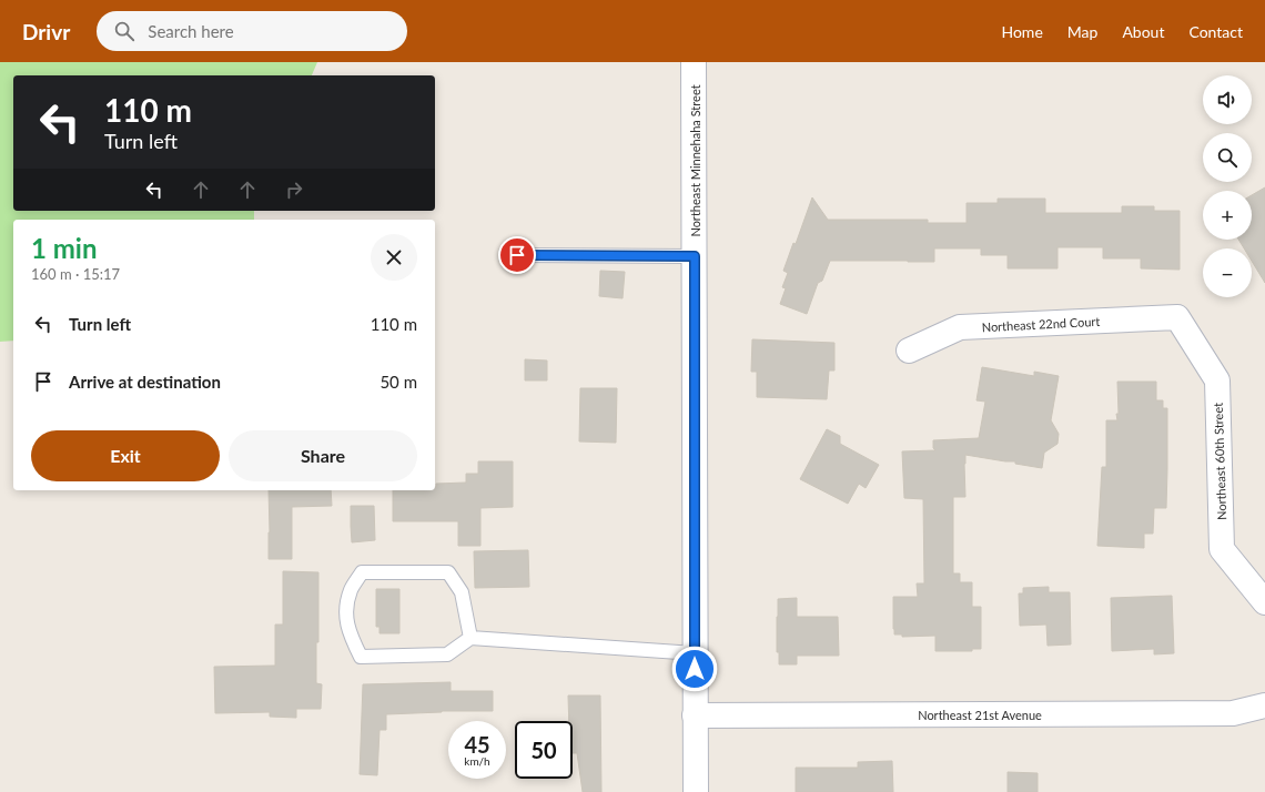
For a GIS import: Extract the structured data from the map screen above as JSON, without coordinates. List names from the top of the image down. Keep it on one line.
{"streets":{"street":["Northeast Minnehaha Street","Northeast 22nd Court","Northeast 60th Street","Northeast 21st Avenue"]},"crossings":[["Northeast Minnehaha Street","Northeast 21st Avenue"],["Northeast 22nd Court","Northeast 60th Street"]],"page":{"header":"Drivr","search":"Search here","nav":["Home","Map","About","Contact"],"map_buttons":["+","−"],"turn":["110 m","Turn left"],"heading":["1 min","160 m · 15:17"],"list":[{"name":"Turn left","value":"110 m"},{"name":"Arrive at destination","value":"50 m"}],"buttons":["Exit","Share"],"speed":"45 km/h","limit":"50"}}
